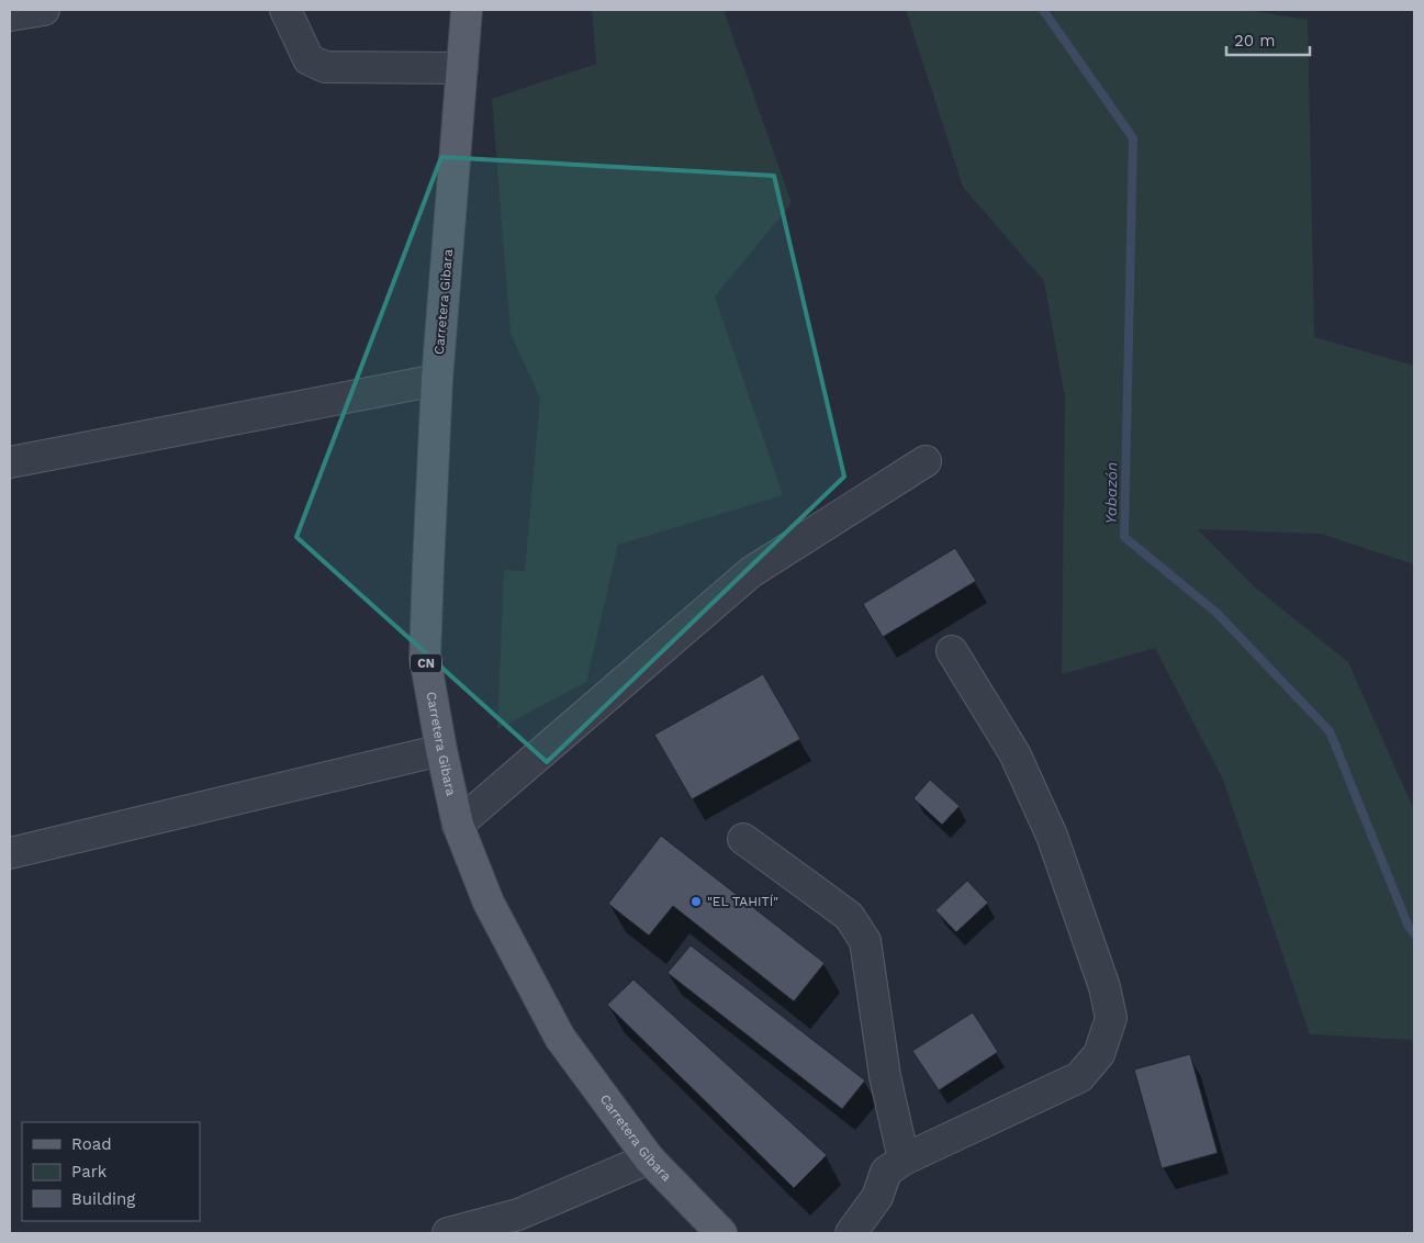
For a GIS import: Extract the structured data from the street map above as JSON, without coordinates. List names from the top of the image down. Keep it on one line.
{"streets":{"main road":["Carretera Gibara","CN"]},"water":["Yabazón"],"places":["\"EL TAHITÍ\""],"legend":["Road","Park","Building"],"scale_bar":"20 m"}
